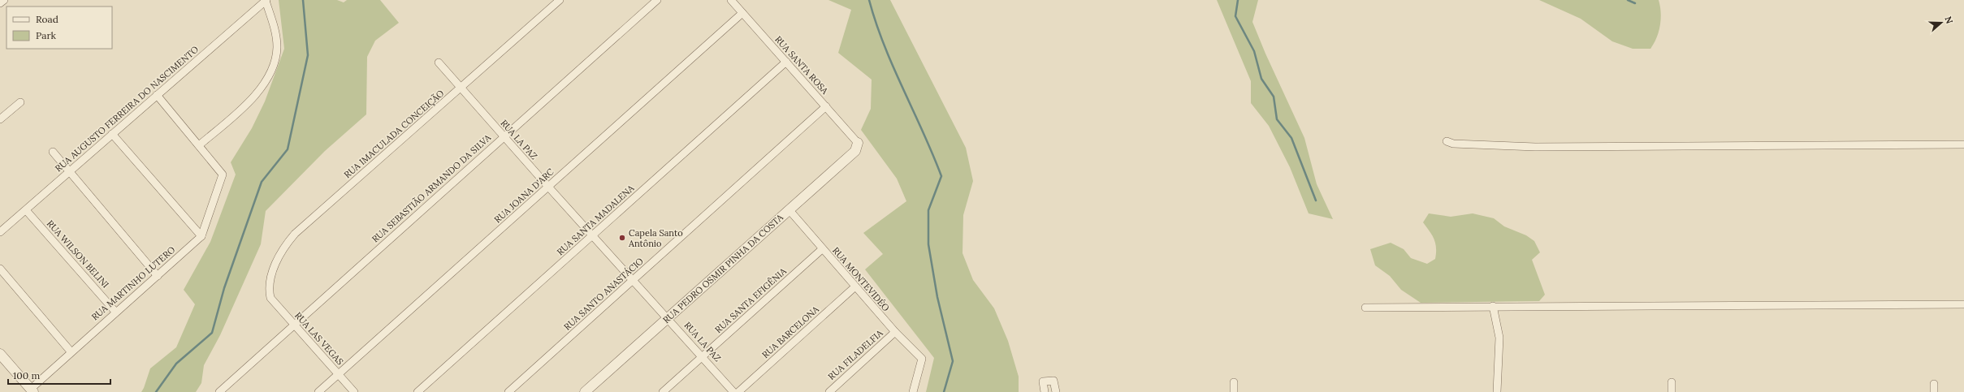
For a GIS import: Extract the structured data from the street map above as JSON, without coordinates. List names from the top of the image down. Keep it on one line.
{"streets":{"street":["RUA SANTA ROSA","RUA AUGUSTO FERREIRA DO NASCIMENTO","RUA IMACULADA CONCEIÇÃO","RUA LA PAZ","RUA SEBASTIÃO ARMANDO DA SILVA","RUA JOANA D'ARC","RUA SANTA MADALENA","RUA WILSON BELINI","RUA PEDRO OSMIR PINHA DA COSTA","RUA MONTEVIDÉO","RUA MARTINHO LUTERO","RUA SANTO ANASTÁCIO","RUA SANTA EFIGÊNIA","RUA BARCELONA","RUA LAS VEGAS","RUA FILADELFIA"]},"crossings":[["RUA SANTA ROSA","RUA JOANA D'ARC"],["RUA SANTA ROSA","RUA SANTA MADALENA"],["RUA SANTA ROSA","RUA PEDRO OSMIR PINHA DA COSTA"],["RUA SANTA ROSA","RUA SANTO ANASTÁCIO"],["RUA AUGUSTO FERREIRA DO NASCIMENTO","RUA WILSON BELINI"],["RUA IMACULADA CONCEIÇÃO","RUA LA PAZ"],["RUA IMACULADA CONCEIÇÃO","RUA LAS VEGAS"],["RUA LA PAZ","RUA SEBASTIÃO ARMANDO DA SILVA"],["RUA LA PAZ","RUA JOANA D'ARC"],["RUA LA PAZ","RUA SANTA MADALENA"],["RUA LA PAZ","RUA PEDRO OSMIR PINHA DA COSTA"],["RUA LA PAZ","RUA SANTO ANASTÁCIO"],["RUA LA PAZ","RUA SANTA EFIGÊNIA"],["RUA SEBASTIÃO ARMANDO DA SILVA","RUA LAS VEGAS"],["RUA JOANA D'ARC","RUA LAS VEGAS"],["RUA WILSON BELINI","RUA MARTINHO LUTERO"],["RUA PEDRO OSMIR PINHA DA COSTA","RUA MONTEVIDÉO"],["RUA MONTEVIDÉO","RUA SANTA EFIGÊNIA"],["RUA MONTEVIDÉO","RUA BARCELONA"],["RUA MONTEVIDÉO","RUA FILADELFIA"]],"places":["Capela Santo Antônio"],"legend":["Road","Park"],"scale_bar":"100 m","north":"right"}
